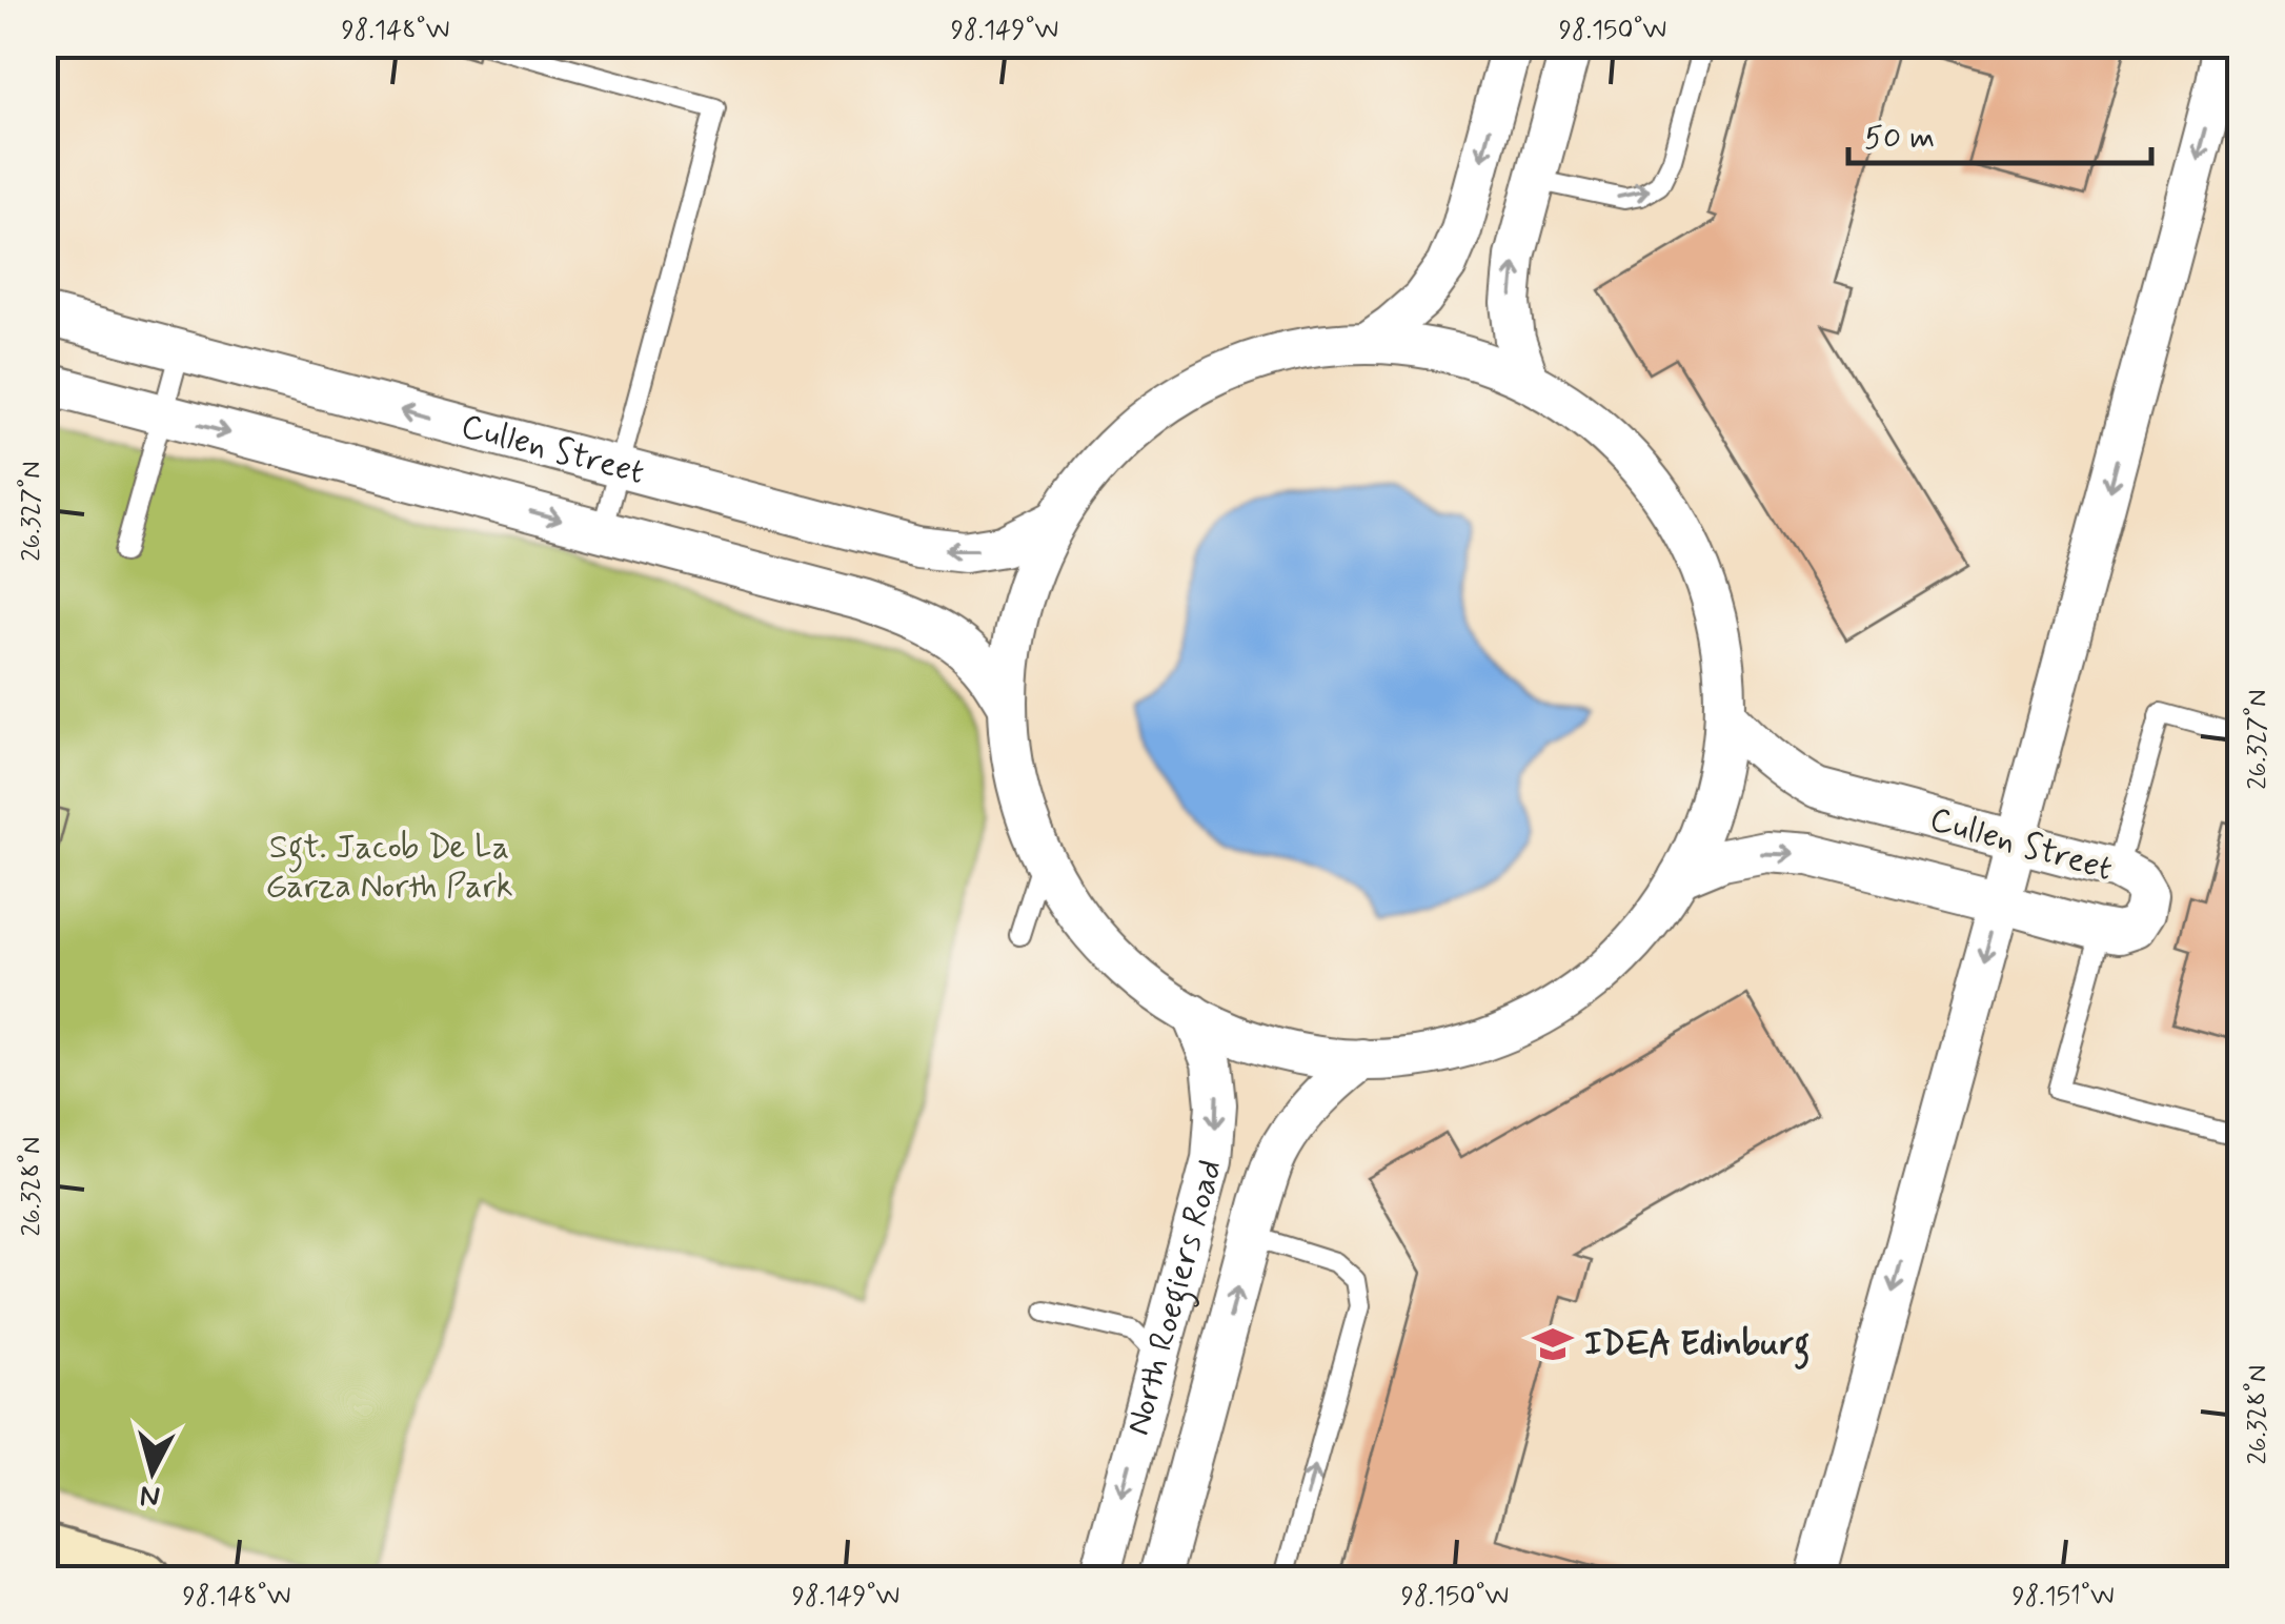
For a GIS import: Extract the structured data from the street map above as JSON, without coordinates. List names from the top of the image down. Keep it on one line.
{"streets":{"street":["Cullen Street","North Roegiers Road"]},"parks":["Sgt. Jacob De La Garza North Park"],"places":{"school or university":["IDEA Edinburg"]},"scale_bar":"50 m","north":"bottom","coordinates":["98.148°W","98.149°W","98.150°W","26.327°N","26.328°N","98.151°W"]}
